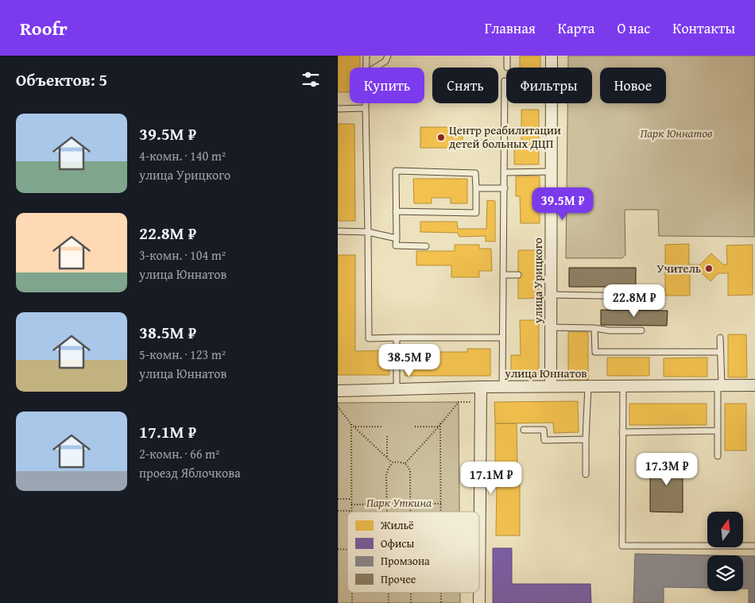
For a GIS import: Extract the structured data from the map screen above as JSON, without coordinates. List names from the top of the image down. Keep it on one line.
{"streets":{"street":["улица Урицкого","улица Юннатов"]},"crossings":[["улица Урицкого","улица Юннатов"]],"parks":["Парк Юннатов","Парк Уткина"],"places":["Центр реабилитации детей больных ДЦП","Учитель"],"legend":["Жильё","Офисы","Промзона","Прочее"],"north":"top","page":{"header":"Roofr","nav":["Главная","Карта","О нас","Контакты"],"heading":"Объектов: 5","chip":["Купить","Снять","Фильтры","Новое"],"list":[{"name":"39.5M ₽","note":"4-комн. · 140 m² · улица Урицкого"},{"name":"22.8M ₽","note":"3-комн. · 104 m² · улица Юннатов"},{"name":"38.5M ₽","note":"5-комн. · 123 m² · улица Юннатов"},{"name":"17.1M ₽","note":"2-комн. · 66 m² · проезд Яблочкова"}],"price":["39.5M ₽","22.8M ₽","38.5M ₽","17.3M ₽","17.1M ₽"]}}
